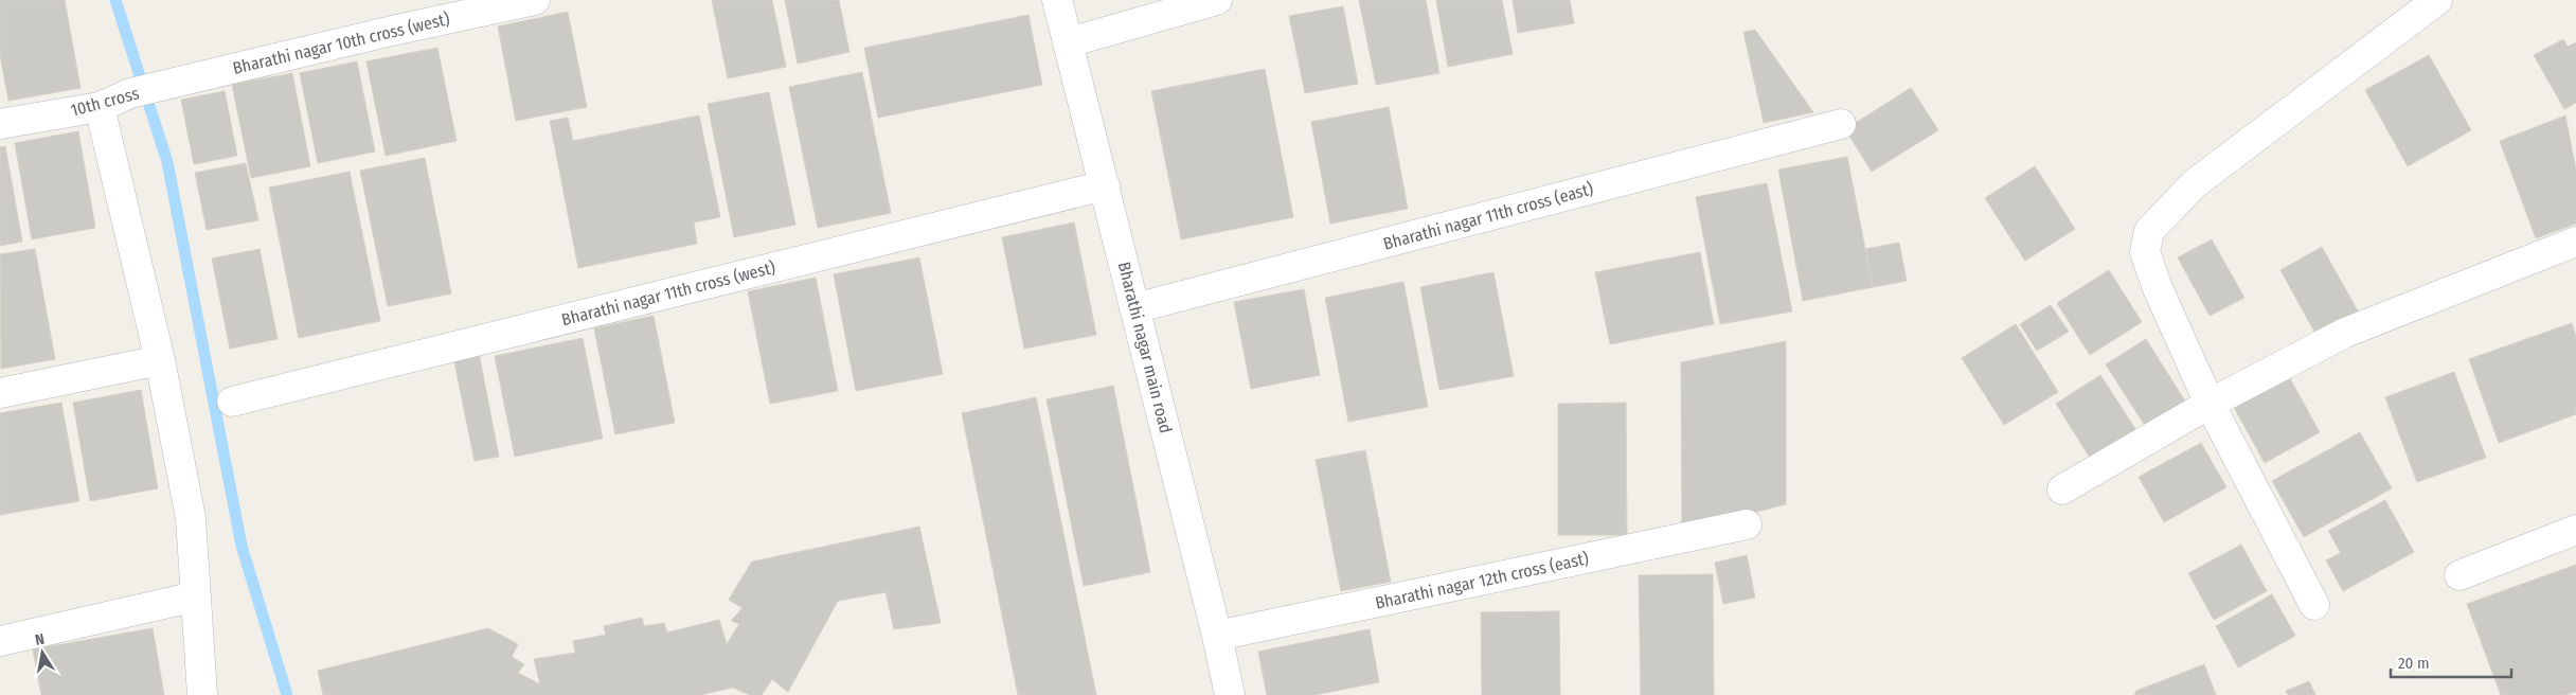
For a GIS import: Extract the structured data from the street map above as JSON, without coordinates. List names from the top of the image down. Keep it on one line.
{"streets":{"street":["Bharathi nagar 10th cross (west)","10th cross","Bharathi nagar 11th cross (east)","Bharathi nagar 11th cross (west)","Bharathi nagar main road","Bharathi nagar 12th cross (east)"]},"crossings":[["Bharathi nagar 10th cross (west)","10th cross"],["Bharathi nagar 11th cross (east)","Bharathi nagar main road"],["Bharathi nagar 11th cross (west)","Bharathi nagar main road"],["Bharathi nagar main road","Bharathi nagar 12th cross (east)"]],"scale_bar":"20 m","north":"top"}
